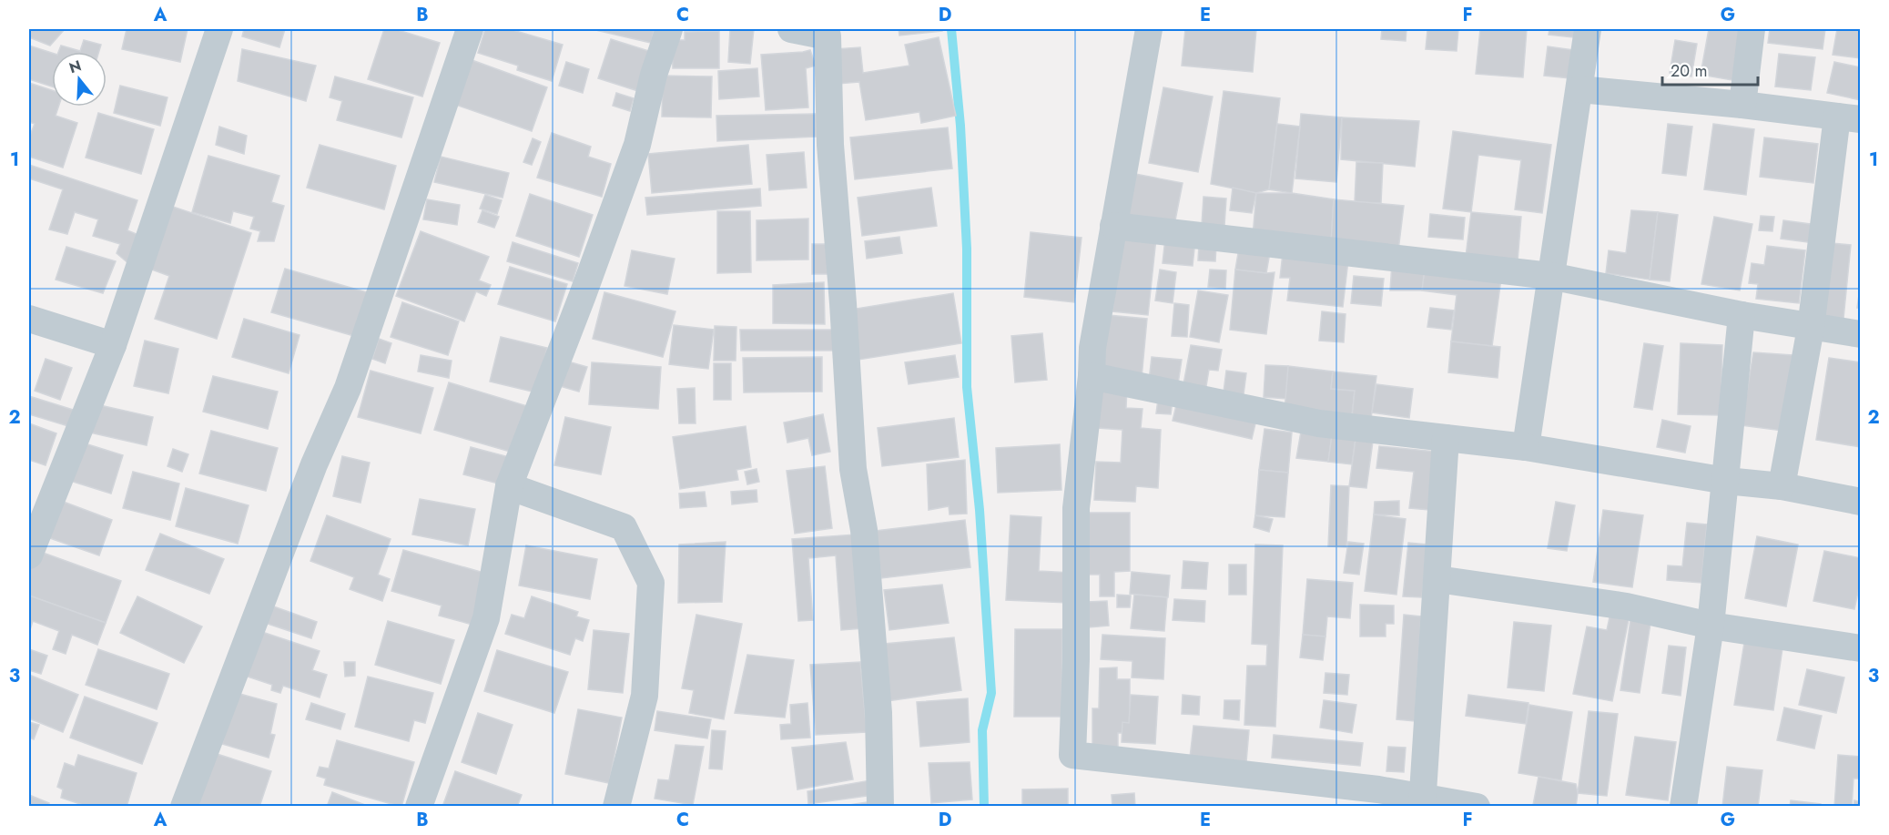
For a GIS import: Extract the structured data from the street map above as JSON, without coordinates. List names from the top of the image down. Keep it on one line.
{"scale_bar":"20 m","north":"top","grid":{"columns":["A","B","C","D","E","F","G"],"rows":["1","2","3"]}}
